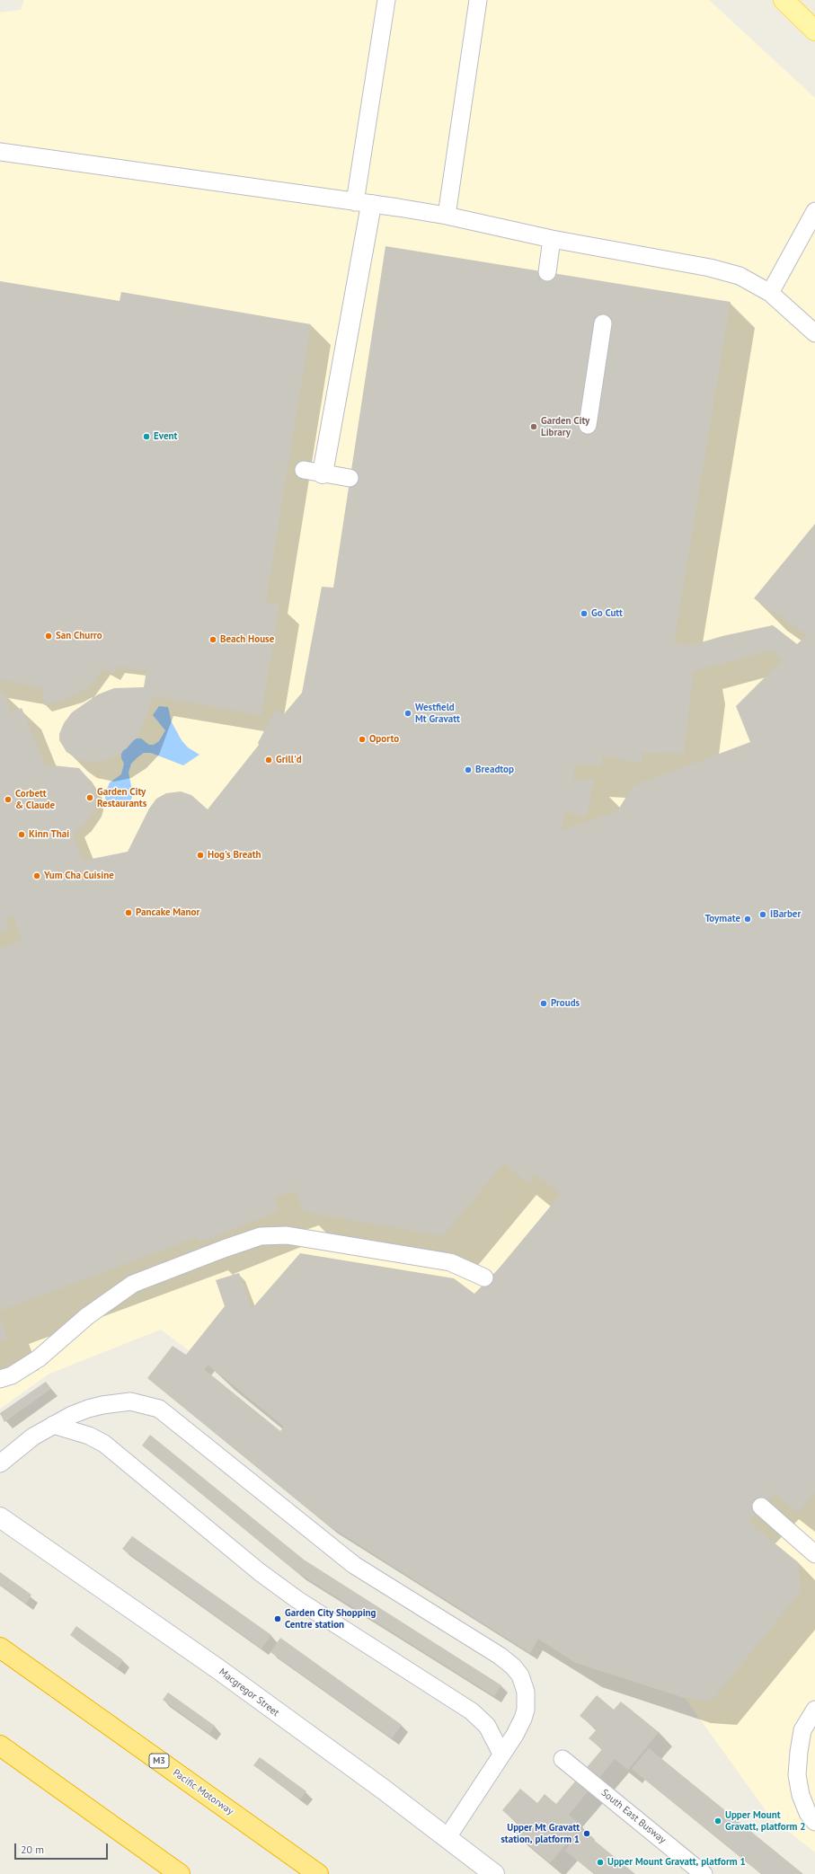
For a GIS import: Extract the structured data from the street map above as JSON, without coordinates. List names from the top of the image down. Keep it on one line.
{"streets":{"highway":["M3","Pacific Motorway"],"street":["Macgregor Street"],"lane":["South East Busway"]},"places":["Garden City Library","Event","Go Cutt","San Churro","Beach House","Westfield Mt Gravatt","Oporto","Grill'd","Breadtop","Garden City Restaurants","Corbett & Claude","Kinn Thai","Hog's Breath","Yum Cha Cuisine","Pancake Manor","IBarber","Toymate","Prouds","Garden City Shopping Centre station","Upper Mount Gravatt, platform 2","Upper Mt Gravatt station, platform 1","Upper Mount Gravatt, platform 1"],"scale_bar":"20 m"}
